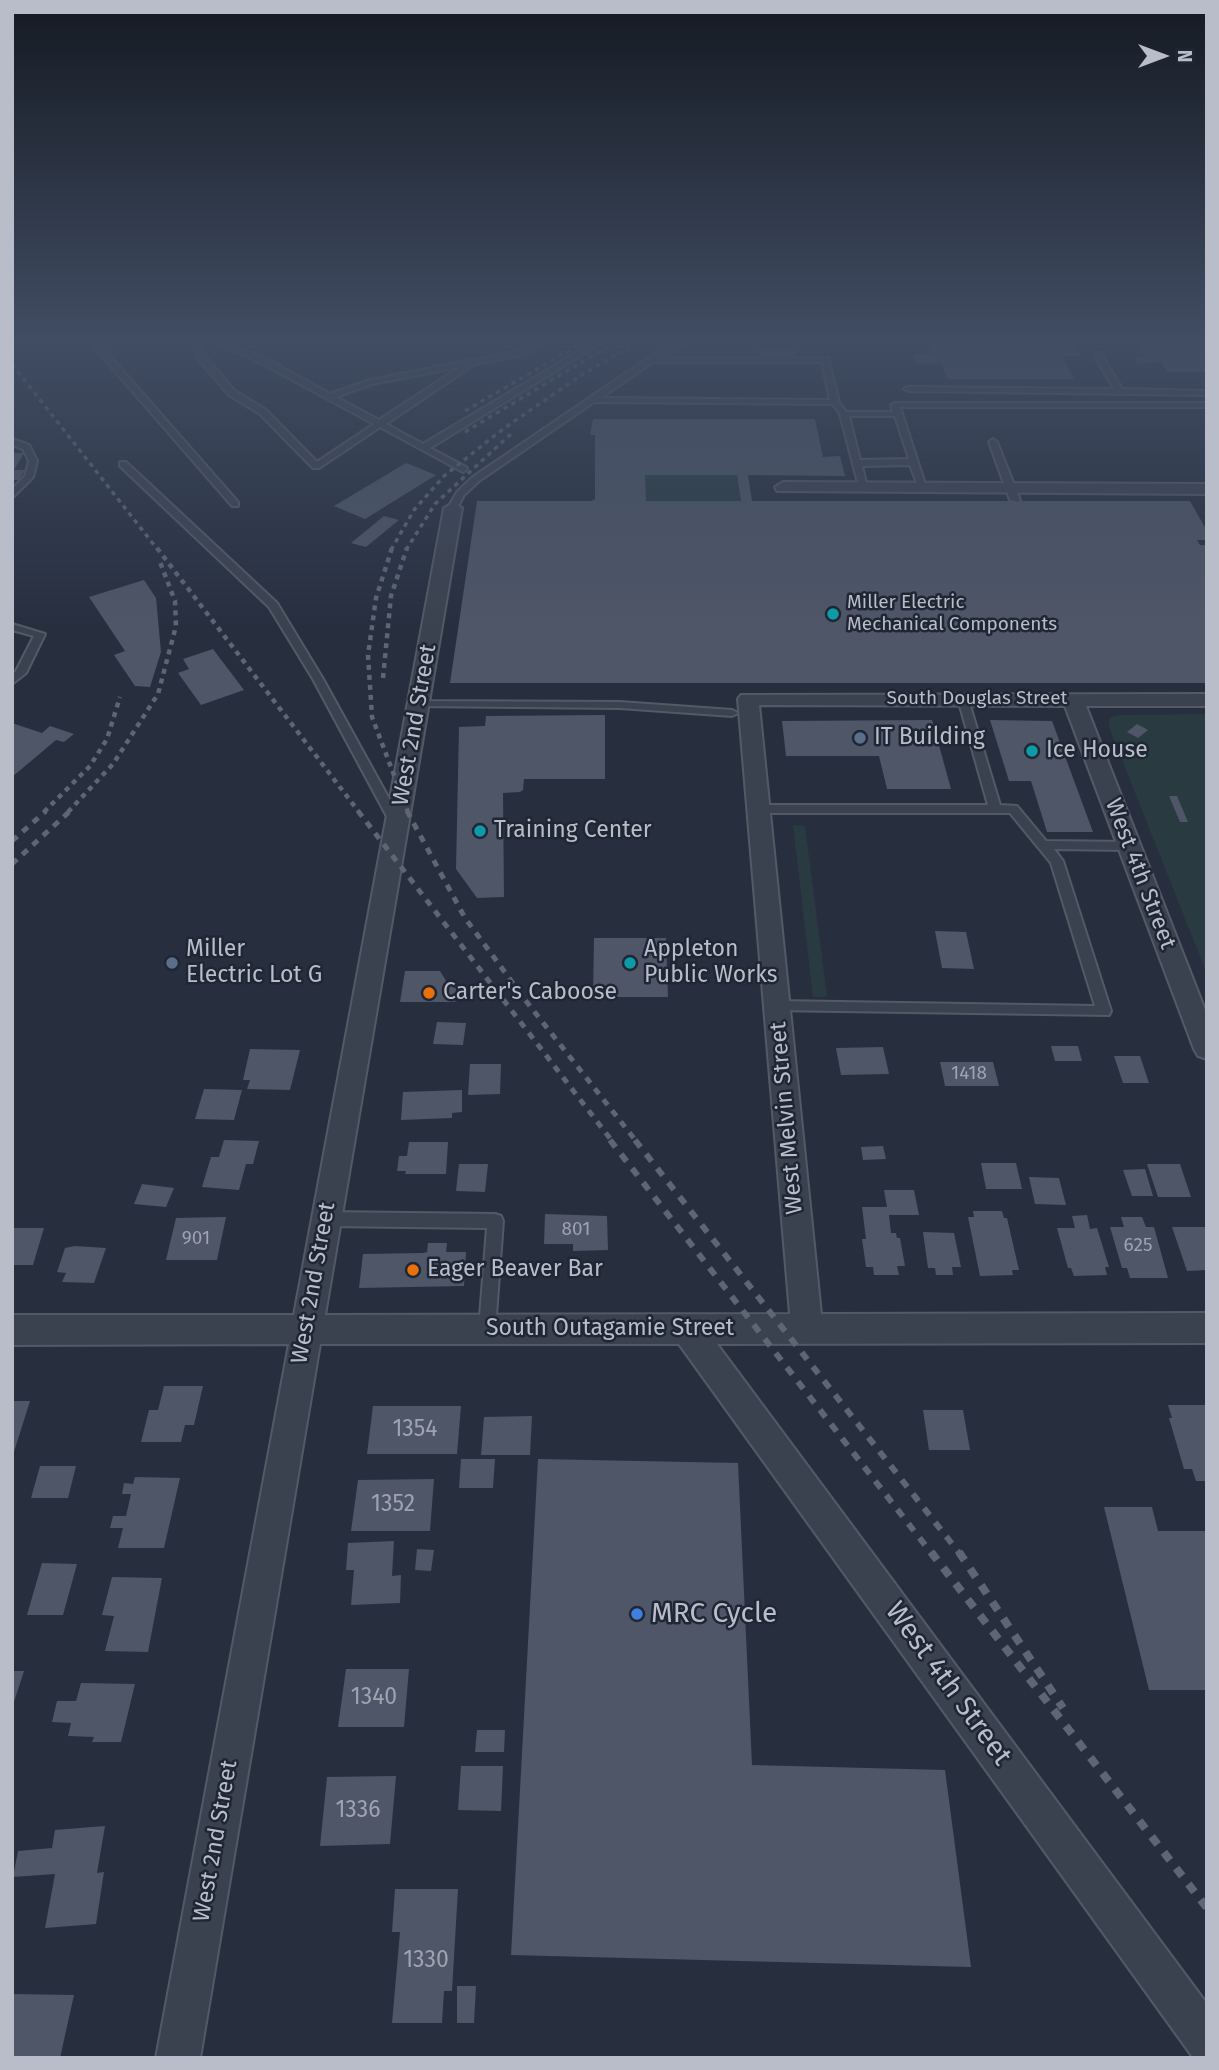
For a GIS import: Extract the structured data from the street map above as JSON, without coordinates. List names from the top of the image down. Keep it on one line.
{"streets":{"street":["South Douglas Street","West 2nd Street","West 4th Street","West Melvin Street","South Outagamie Street"]},"crossings":[["South Douglas Street","West 4th Street"],["South Douglas Street","West Melvin Street"],["West 2nd Street","South Outagamie Street"],["West 4th Street","South Outagamie Street"],["West Melvin Street","South Outagamie Street"]],"places":["Miller Electric Mechanical Components","IT Building","Ice House","Training Center","Miller Electric Lot G","Appleton Public Works","Carter's Caboose","Eager Beaver Bar","MRC Cycle"],"house_numbers":["1418","801","901","625","1354","1352","1340","1336","1330"],"north":"right"}
